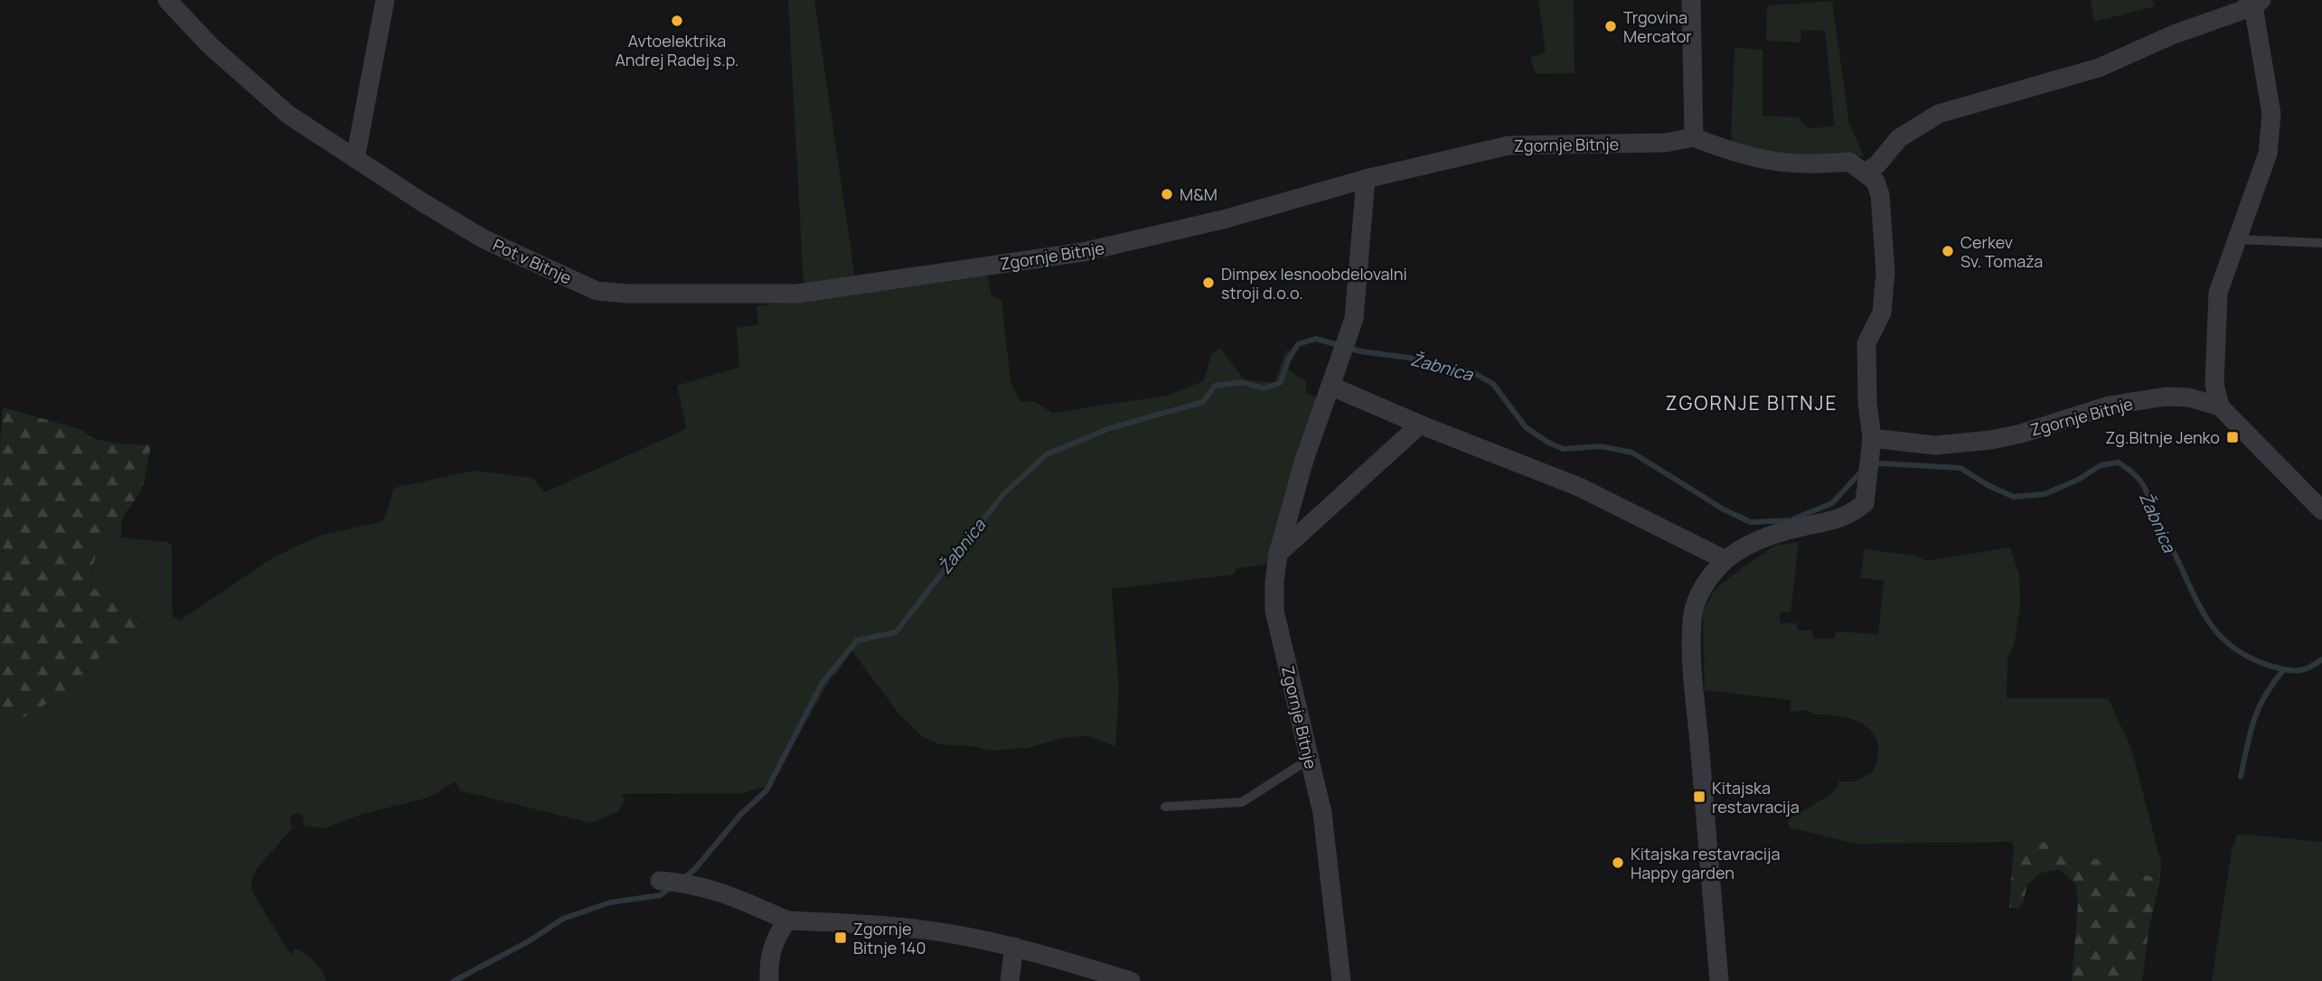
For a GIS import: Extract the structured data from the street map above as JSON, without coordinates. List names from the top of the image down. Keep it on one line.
{"streets":{"street":["Zgornje Bitnje","Pot v Bitnje"]},"crossings":[["Zgornje Bitnje","Pot v Bitnje"]],"districts":["ZGORNJE BITNJE"],"water":["Žabnica"],"places":{"other":["Avtoelektrika Andrej Radej s.p.","Trgovina Mercator","M&M","Cerkev Sv. Tomaža","Dimpex lesnoobdelovalni stroji d.o.o.","Kitajska restavracija Happy garden"],"transit":["Zg.Bitnje Jenko","Kitajska restavracija","Zgornje Bitnje 140"]}}
